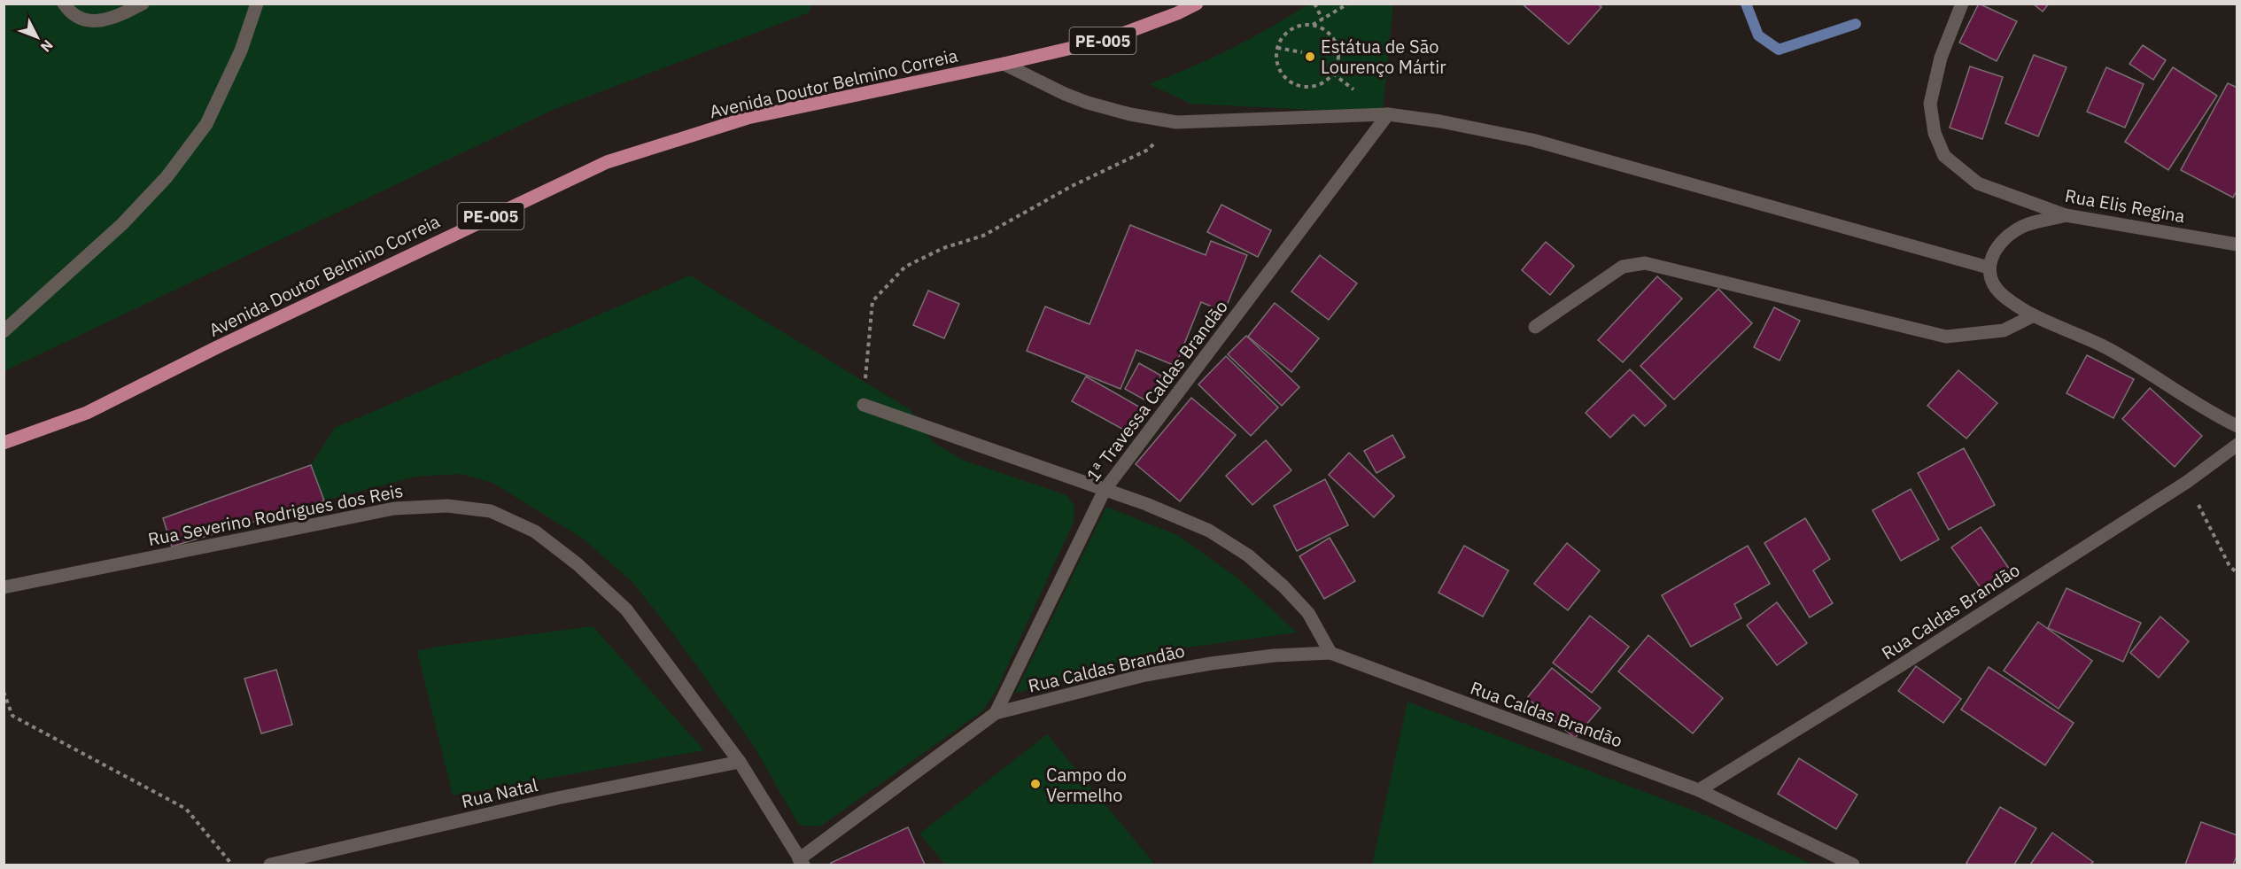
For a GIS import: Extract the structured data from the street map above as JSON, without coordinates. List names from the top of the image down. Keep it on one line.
{"streets":{"main road":["PE-005","Avenida Doutor Belmino Correia"],"street":["Rua Elis Regina","1ª Travessa Caldas Brandão","Rua Severino Rodrigues dos Reis","Rua Caldas Brandão","Rua Natal"]},"crossings":[["PE-005","Avenida Doutor Belmino Correia"],["1ª Travessa Caldas Brandão","Rua Caldas Brandão"],["Rua Severino Rodrigues dos Reis","Rua Caldas Brandão"],["Rua Severino Rodrigues dos Reis","Rua Natal"]],"places":["Estátua de São Lourenço Mártir","Campo do Vermelho"],"north":"bottom right"}
